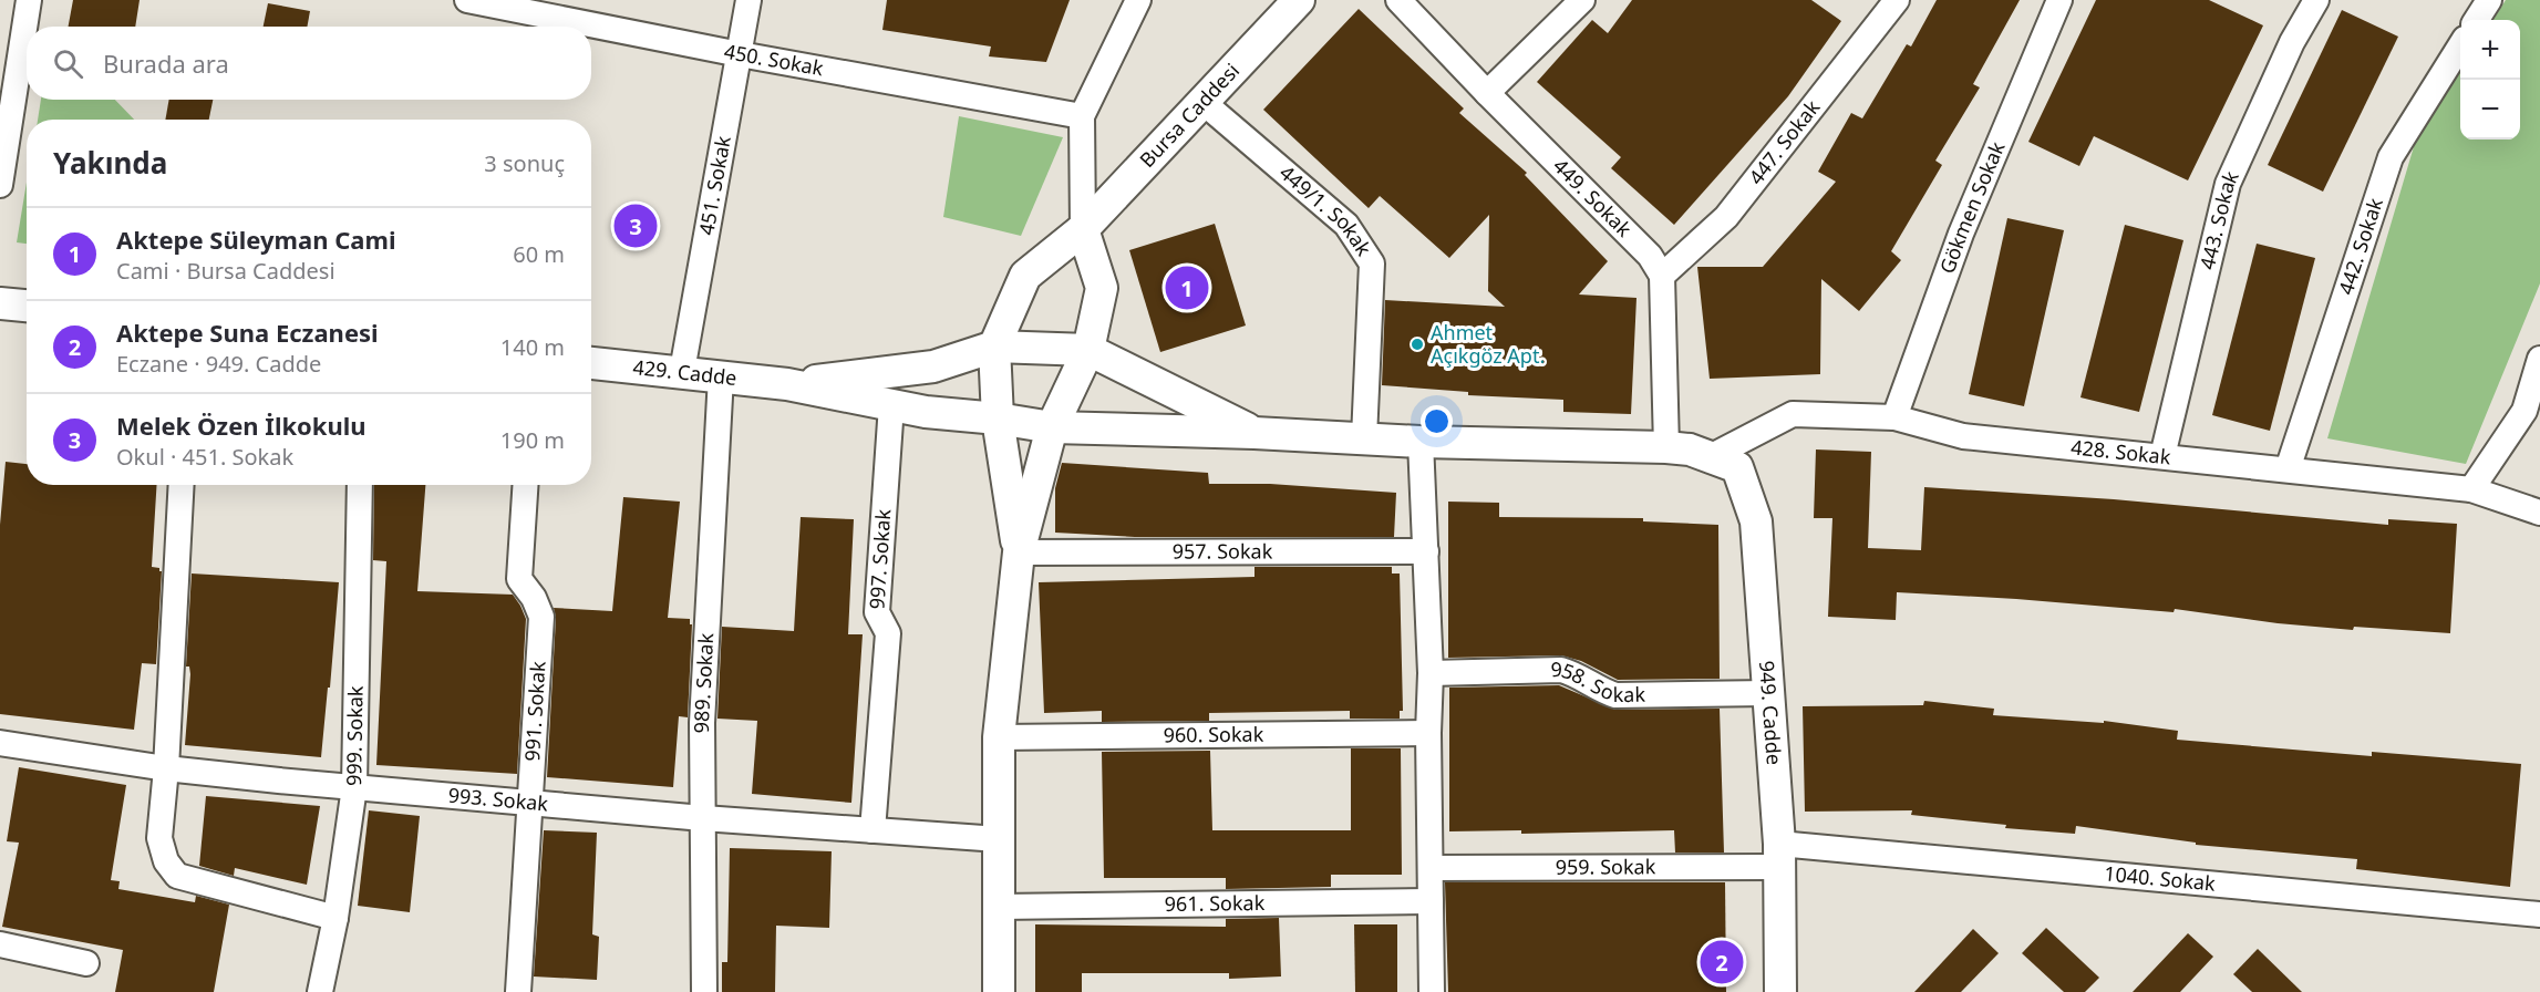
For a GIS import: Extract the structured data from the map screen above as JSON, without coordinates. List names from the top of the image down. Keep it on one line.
{"streets":{"street":["450. Sokak","Bursa Caddesi","447. Sokak","451. Sokak","449. Sokak","Gökmen Sokak","449/1. Sokak","443. Sokak","442. Sokak","429. Cadde","428. Sokak","957. Sokak","997. Sokak","958. Sokak","989. Sokak","991. Sokak","949. Cadde","999. Sokak","960. Sokak","993. Sokak","959. Sokak","1040. Sokak","961. Sokak"]},"crossings":[["450. Sokak","451. Sokak"],["Bursa Caddesi","449/1. Sokak"],["447. Sokak","449. Sokak"],["451. Sokak","429. Cadde"],["Gökmen Sokak","428. Sokak"],["443. Sokak","428. Sokak"],["442. Sokak","428. Sokak"],["429. Cadde","989. Sokak"],["428. Sokak","949. Cadde"],["997. Sokak","993. Sokak"],["958. Sokak","949. Cadde"],["989. Sokak","993. Sokak"],["991. Sokak","993. Sokak"],["949. Cadde","959. Sokak"],["949. Cadde","1040. Sokak"],["999. Sokak","993. Sokak"],["959. Sokak","1040. Sokak"]],"places":["Ahmet Açıkgöz Apt."],"page":{"map_buttons":["+","−"],"search":"Burada ara","heading":["Yakında","3 sonuç"],"pins":["3","1","2"],"list":[{"mark":"1","name":"Aktepe Süleyman Cami","note":"Cami · Bursa Caddesi","value":"60 m"},{"mark":"2","name":"Aktepe Suna Eczanesi","note":"Eczane · 949. Cadde","value":"140 m"},{"mark":"3","name":"Melek Özen İlkokulu","note":"Okul · 451. Sokak","value":"190 m"}]}}
